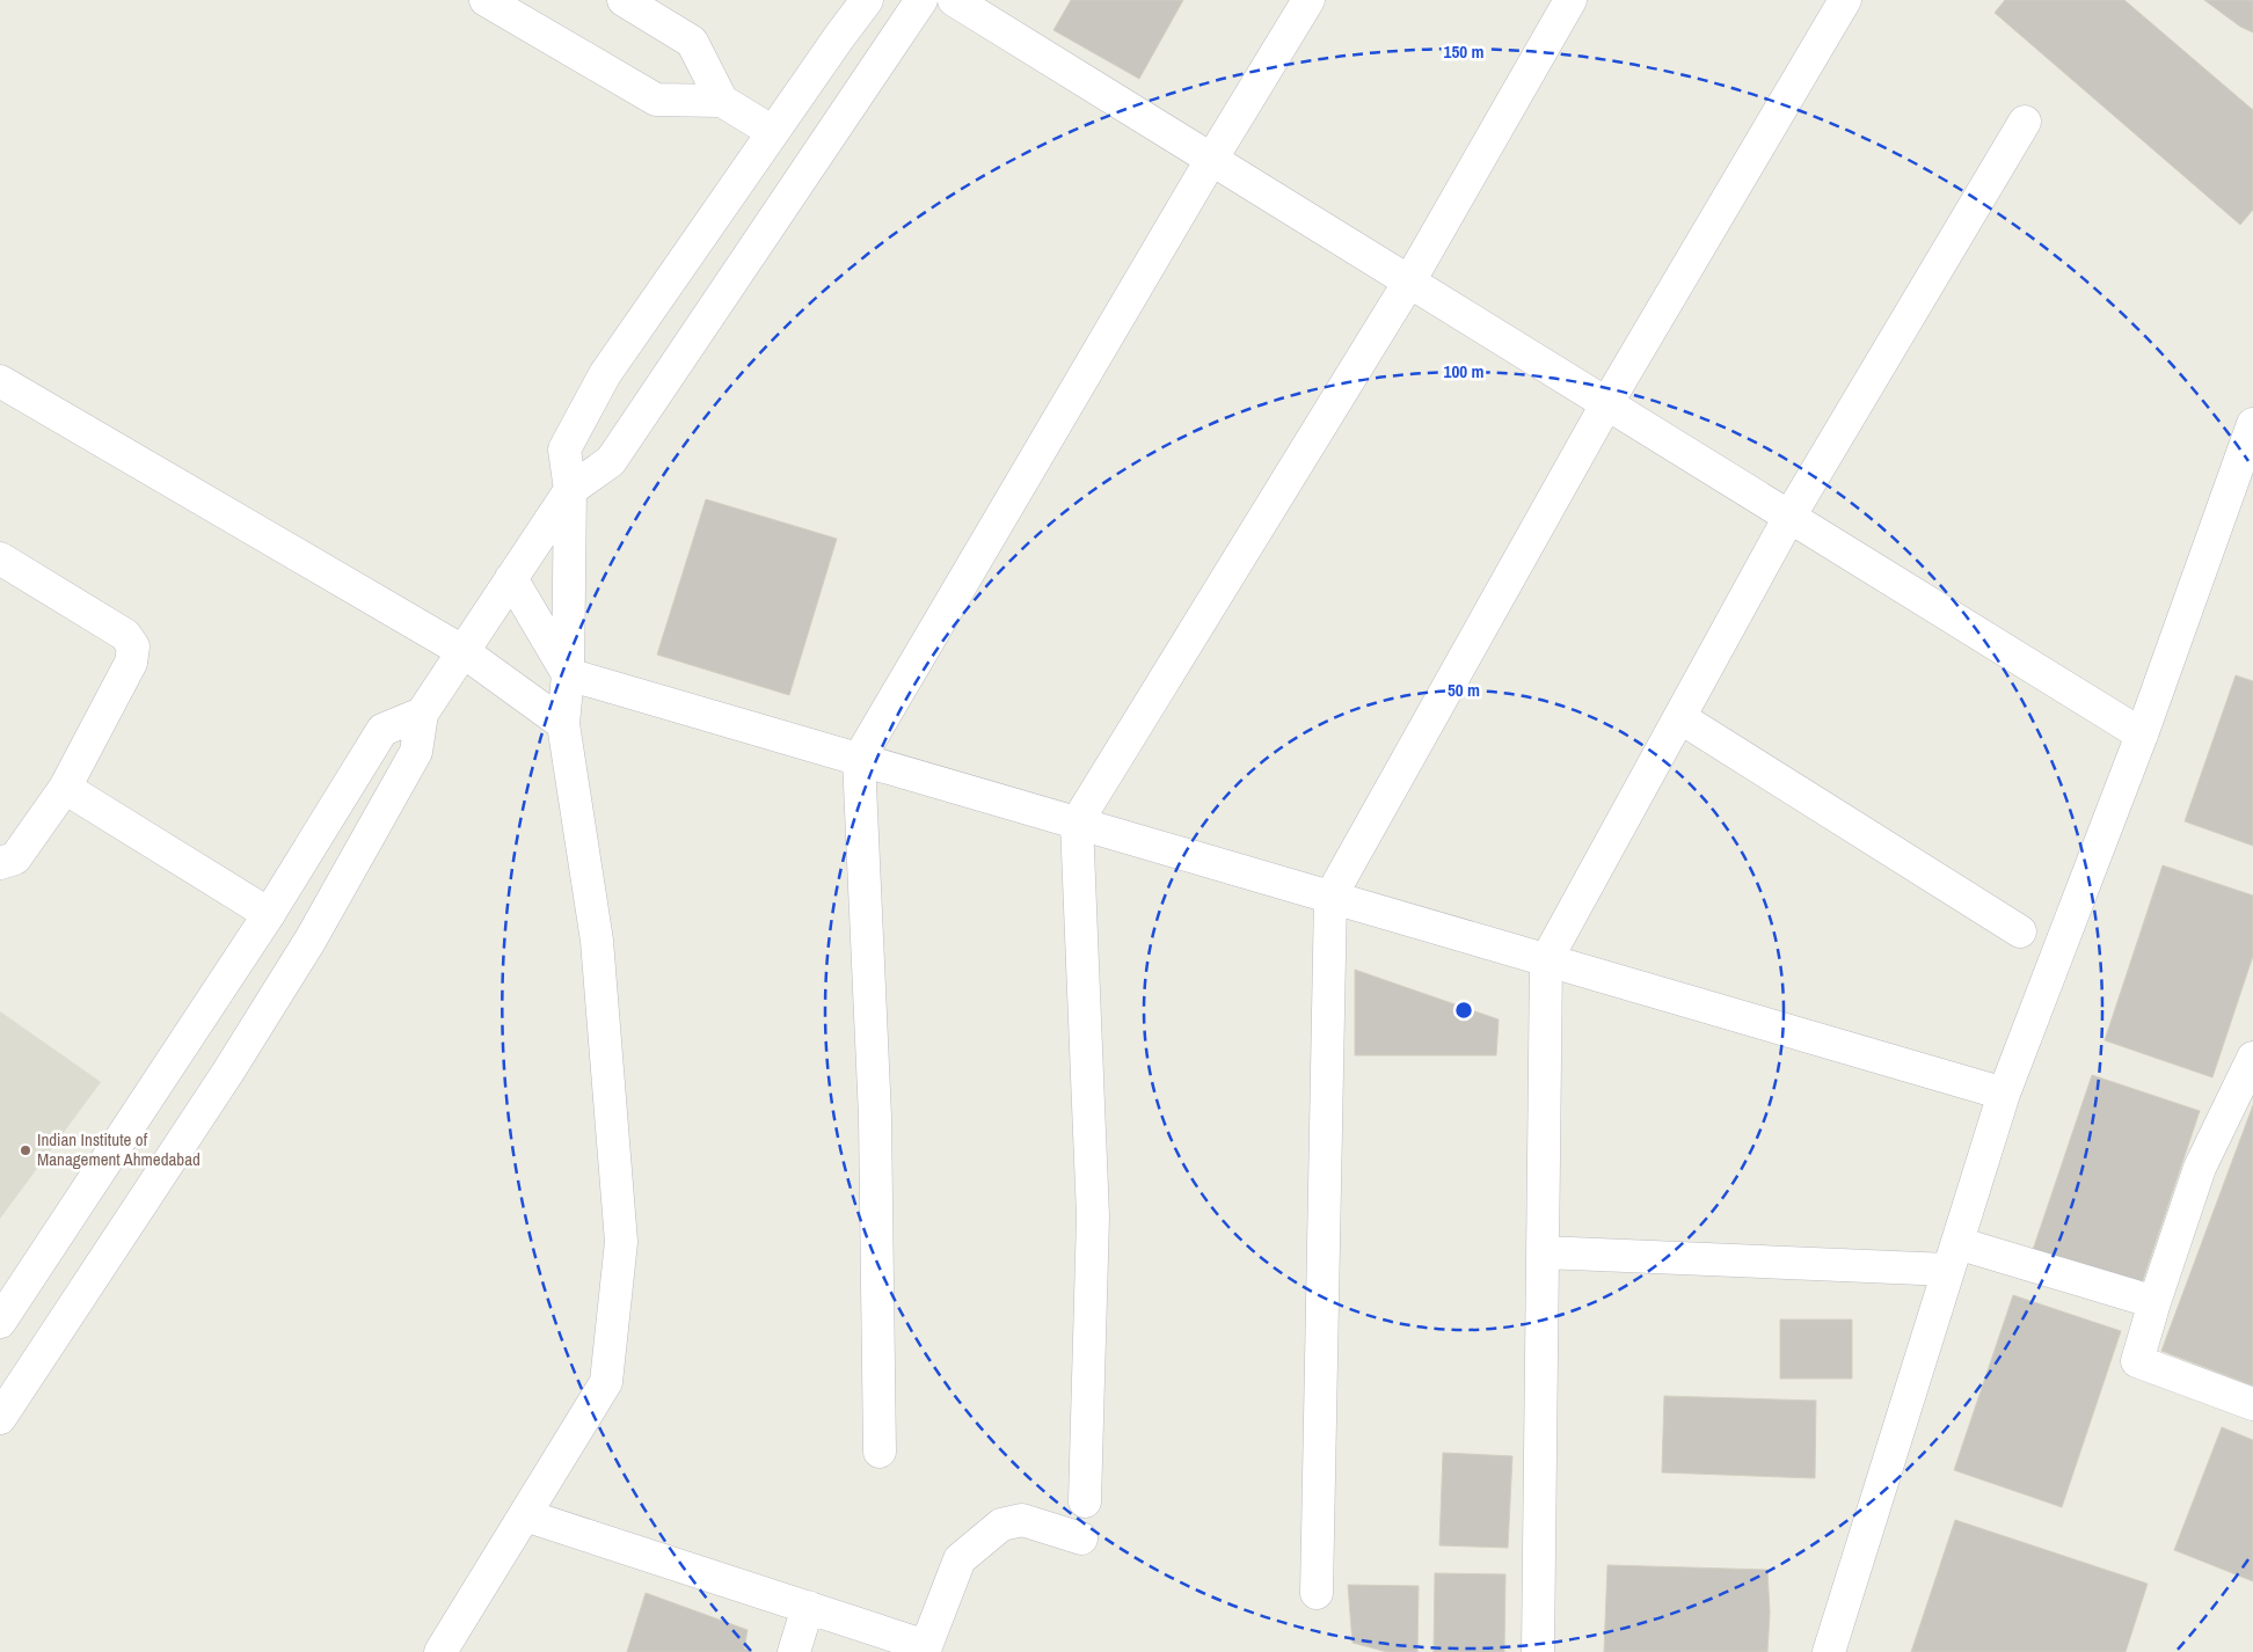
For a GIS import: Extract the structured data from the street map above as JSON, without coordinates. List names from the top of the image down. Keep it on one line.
{"places":["Indian Institute of Management Ahmedabad"],"rings":["150 m","100 m","50 m"]}
